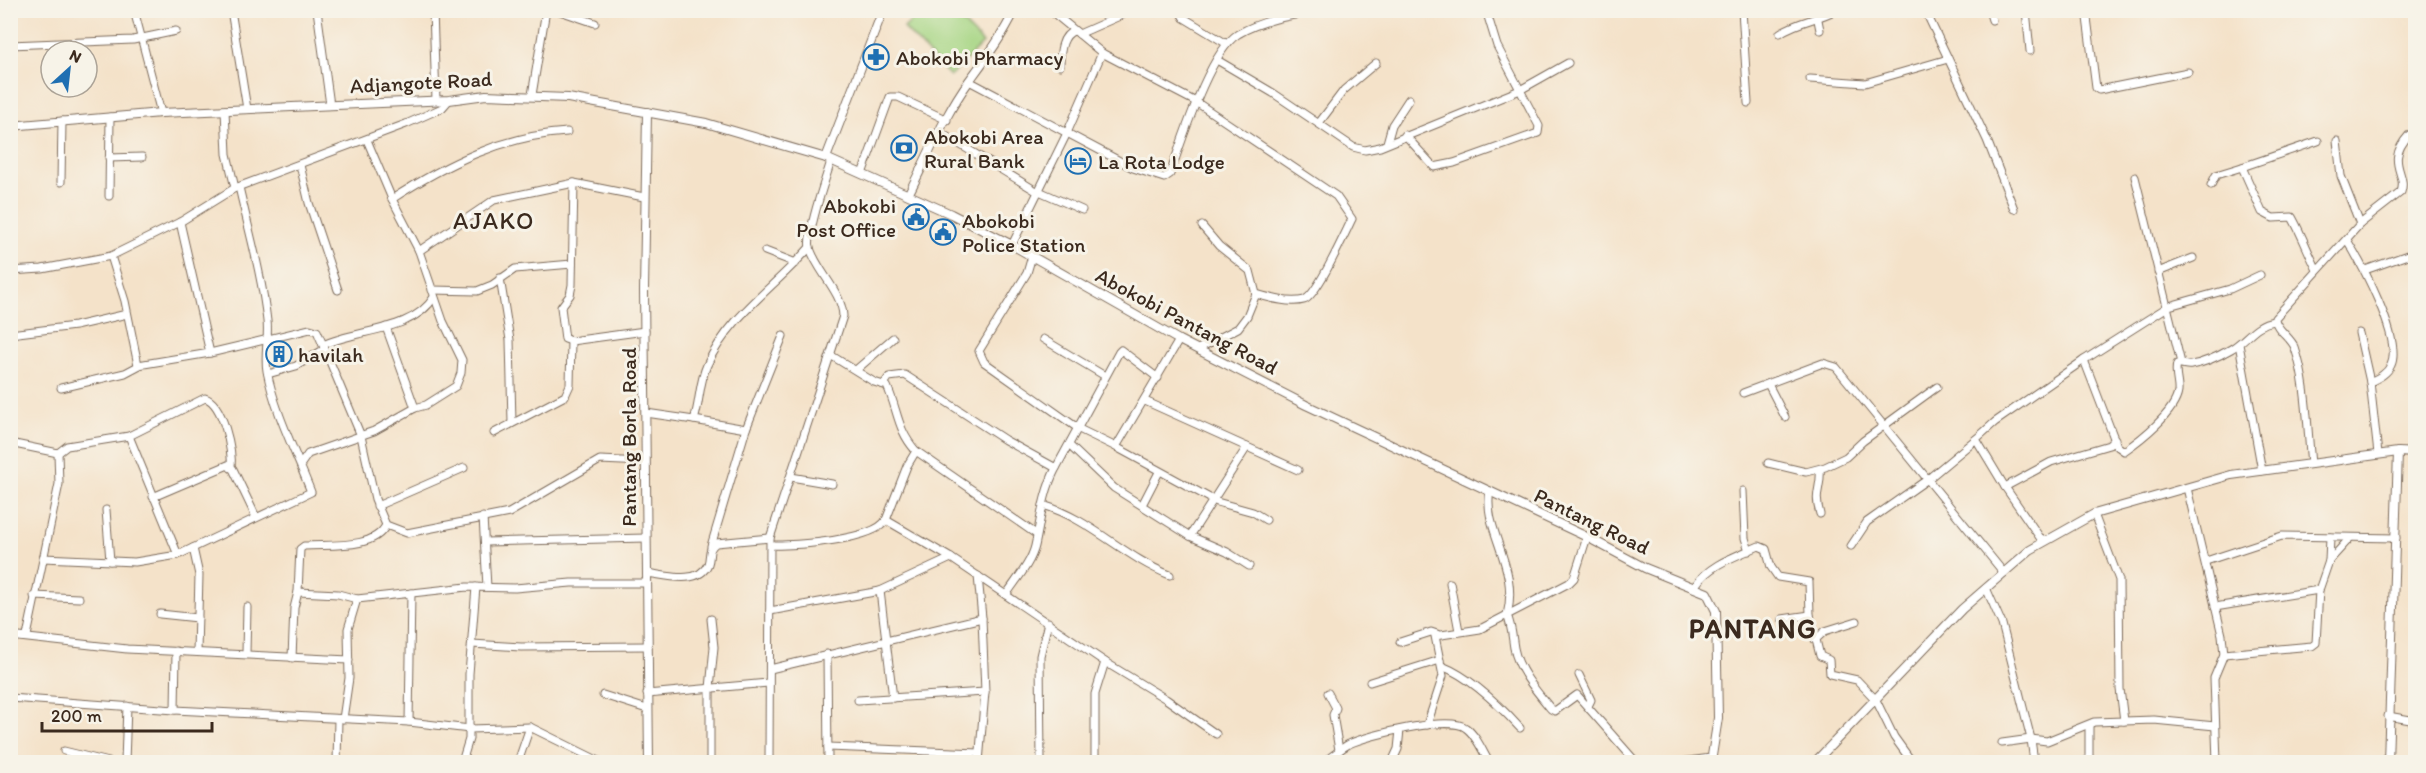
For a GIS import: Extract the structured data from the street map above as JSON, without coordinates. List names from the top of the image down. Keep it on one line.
{"streets":{"street":["Adjangote Road","Abokobi Pantang Road","Pantang Borla Road","Pantang Road"]},"crossings":[["Adjangote Road","Abokobi Pantang Road"],["Adjangote Road","Pantang Borla Road"],["Abokobi Pantang Road","Pantang Road"]],"districts":["AJAKO","PANTANG"],"places":{"pharmacy":["Abokobi Pharmacy"],"bank":["Abokobi Area Rural Bank"],"hotel":["La Rota Lodge"],"public building":["Abokobi Post Office","Abokobi Police Station"],"building":["havilah"]},"scale_bar":"200 m","north":"top right"}
